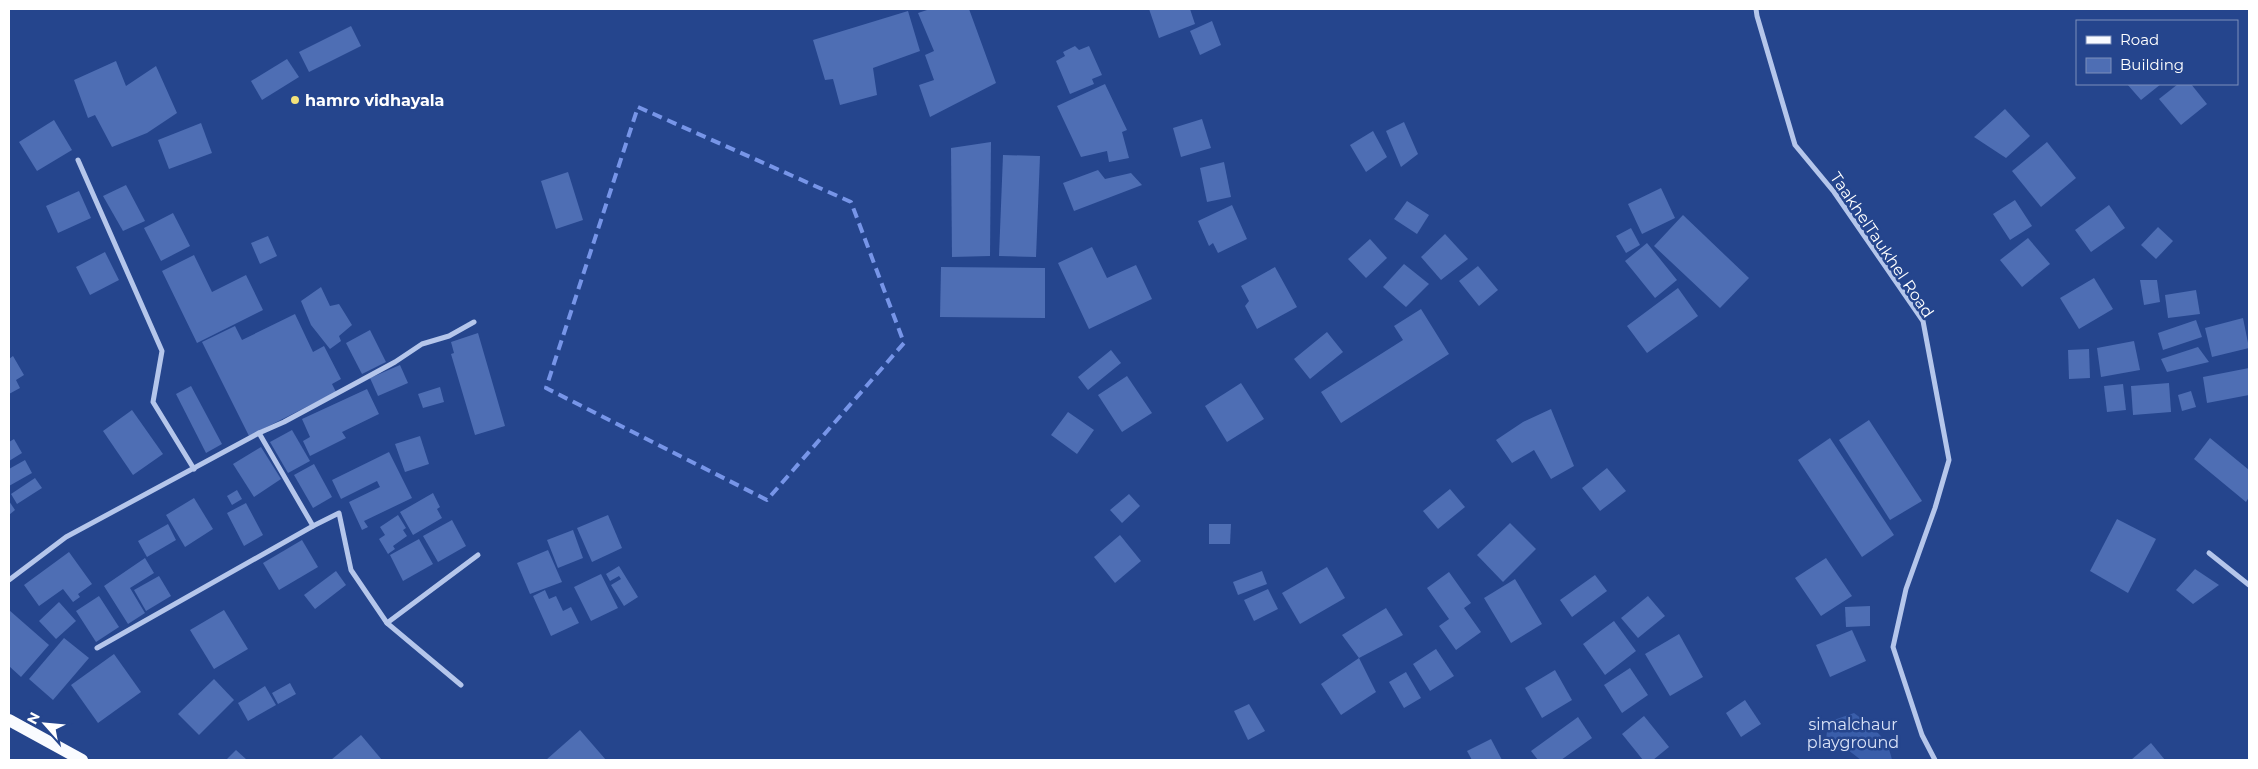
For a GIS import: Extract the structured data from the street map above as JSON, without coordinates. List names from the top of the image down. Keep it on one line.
{"streets":{"street":["TaakhelTaukhel Road"]},"parks":["simalchaur playground"],"places":["hamro vidhayala"],"legend":["Road","Building"],"north":"top left"}
